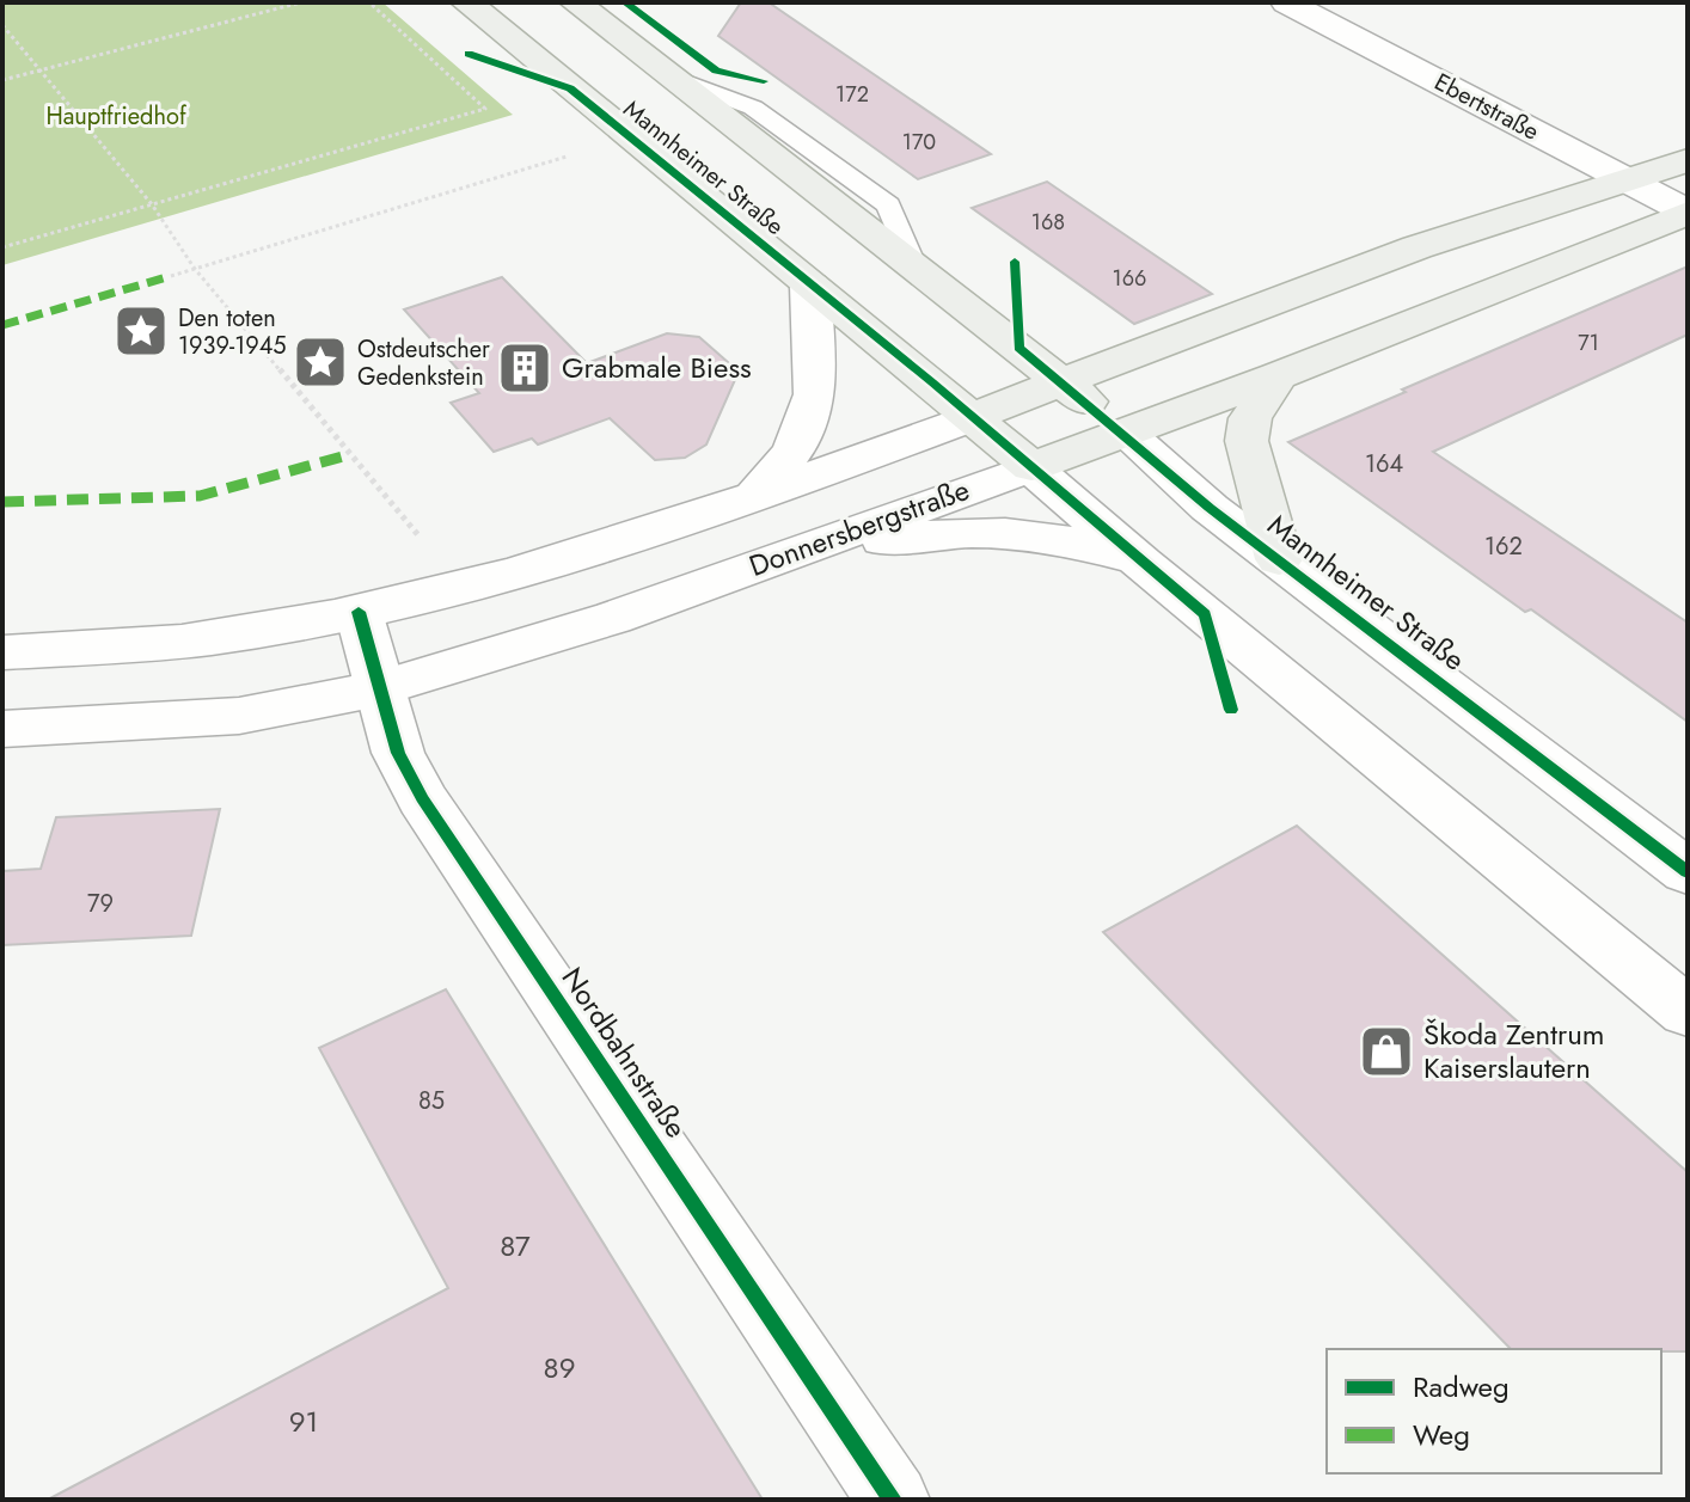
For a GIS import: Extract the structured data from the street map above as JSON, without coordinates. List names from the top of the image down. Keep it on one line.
{"streets":{"main road":["Ebertstraße","Mannheimer Straße","Donnersbergstraße","Nordbahnstraße"]},"crossings":[["Ebertstraße","Donnersbergstraße"],["Mannheimer Straße","Donnersbergstraße"],["Donnersbergstraße","Nordbahnstraße"]],"parks":["Hauptfriedhof"],"places":{"place":["Den toten 1939-1945","Ostdeutscher Gedenkstein"],"building":["Grabmale Biess"],"shop":["Škoda Zentrum Kaiserslautern"]},"house_numbers":["172","170","168","166","71","164","162","79","85","87","89","91"],"legend":["Radweg","Weg"]}
